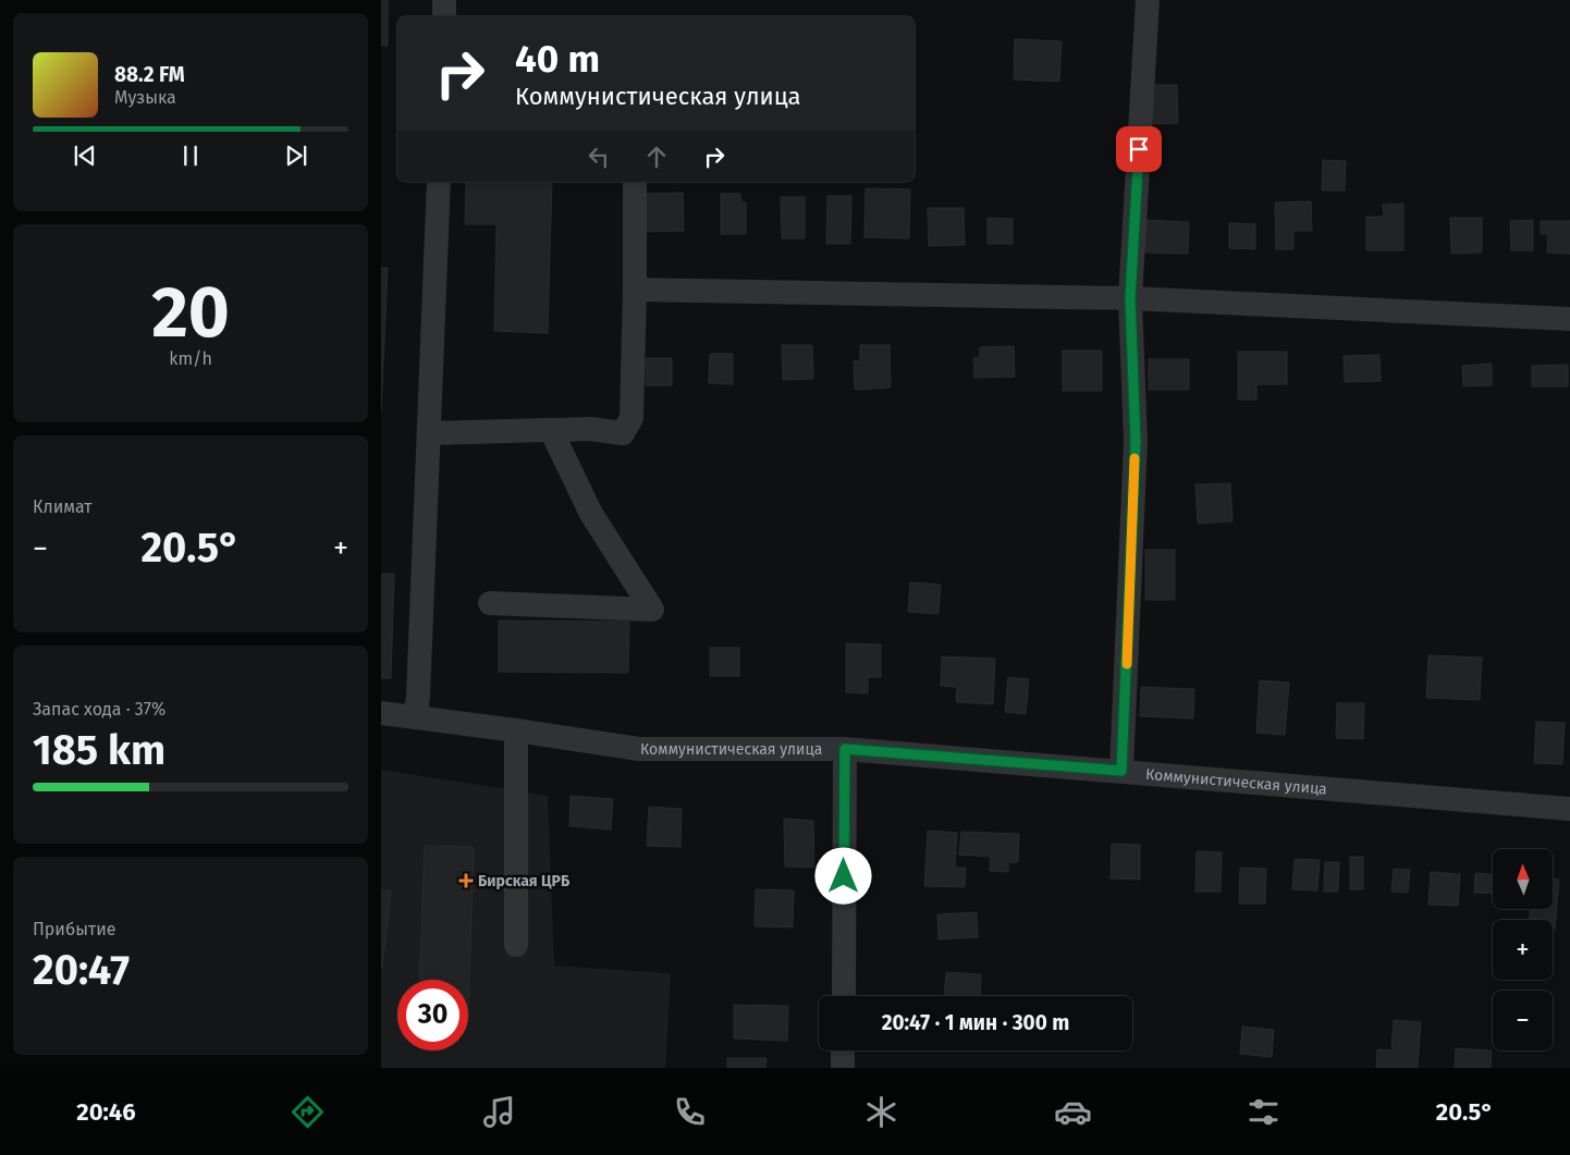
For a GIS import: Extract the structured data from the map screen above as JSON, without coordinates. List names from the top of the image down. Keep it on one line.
{"streets":{"street":["Коммунистическая улица"]},"places":{"health":["Бирская ЦРБ"]},"north":"top","page":{"turn":["40 m","Коммунистическая улица"],"song":["88.2 FM","Музыка"],"tile":[["20","km/h"],"Климат",["Запас хода · 37%","185 km"],["Прибытие","20:47"]],"heat":["−","20.5°","+"],"map_buttons":["+","−"],"limit":"30","trip":"20:47 · 1 мин · 300 m","tabs":["20:46","20.5°"]}}
